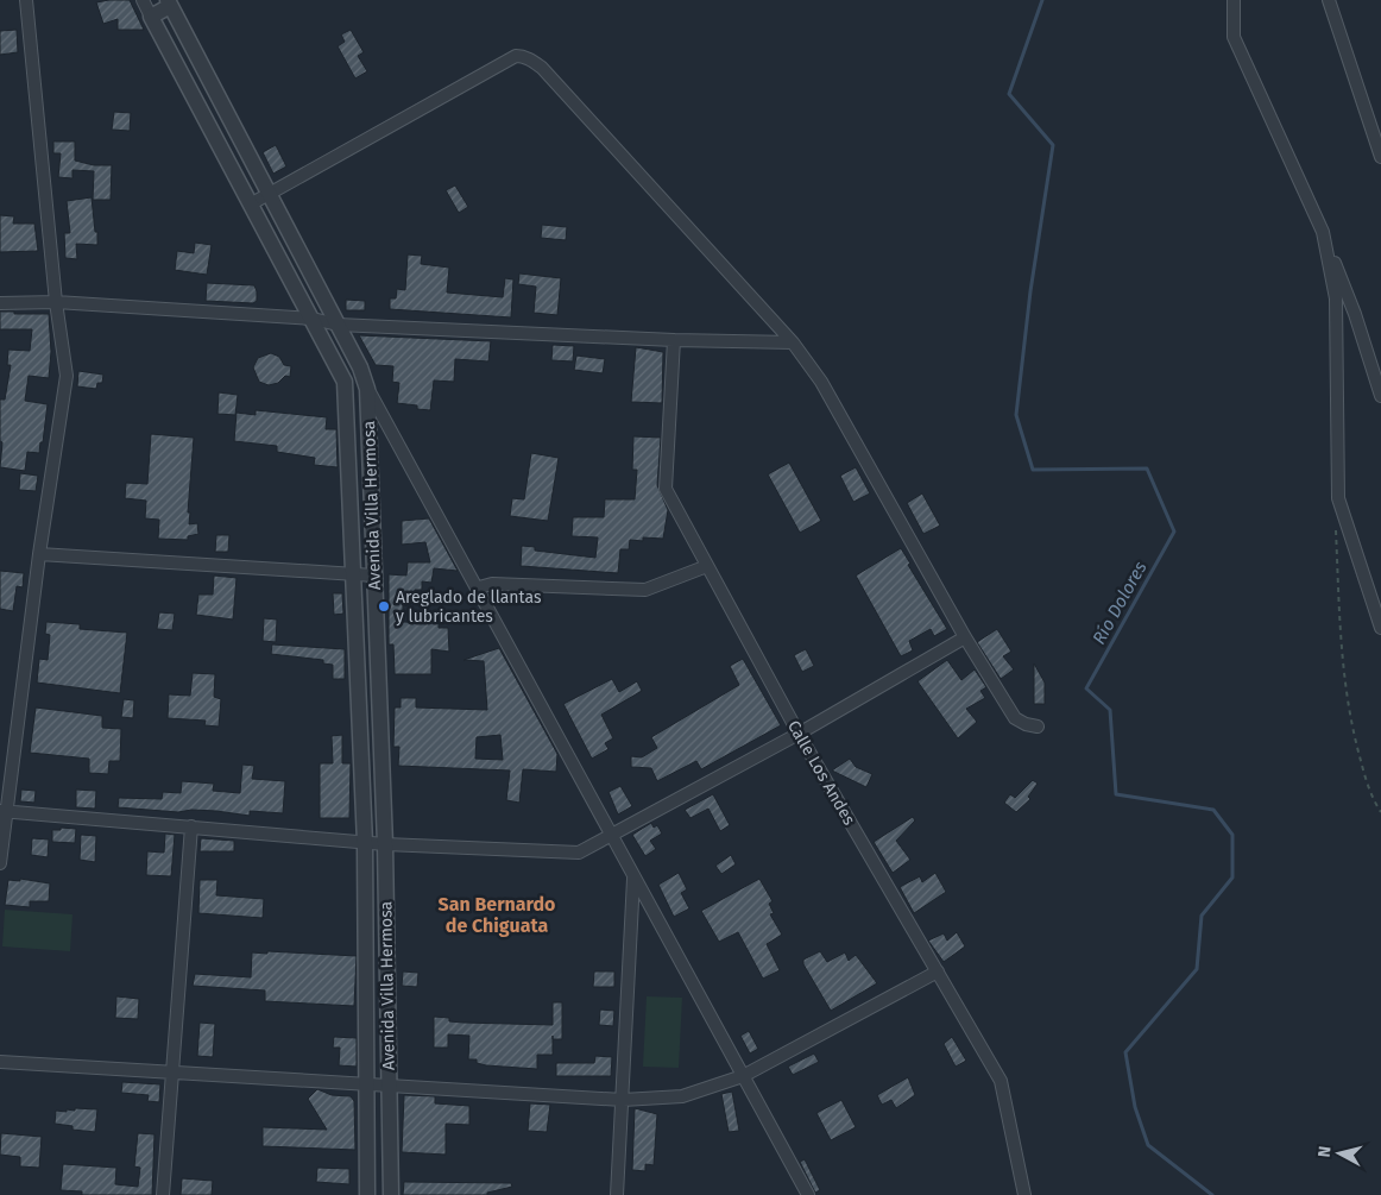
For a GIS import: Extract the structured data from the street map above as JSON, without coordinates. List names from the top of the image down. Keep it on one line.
{"streets":{"street":["Avenida Villa Hermosa","Calle Los Andes"]},"districts":["San Bernardo de Chiguata"],"water":["Río Dolores"],"places":["Areglado de llantas y lubricantes"],"north":"left"}
